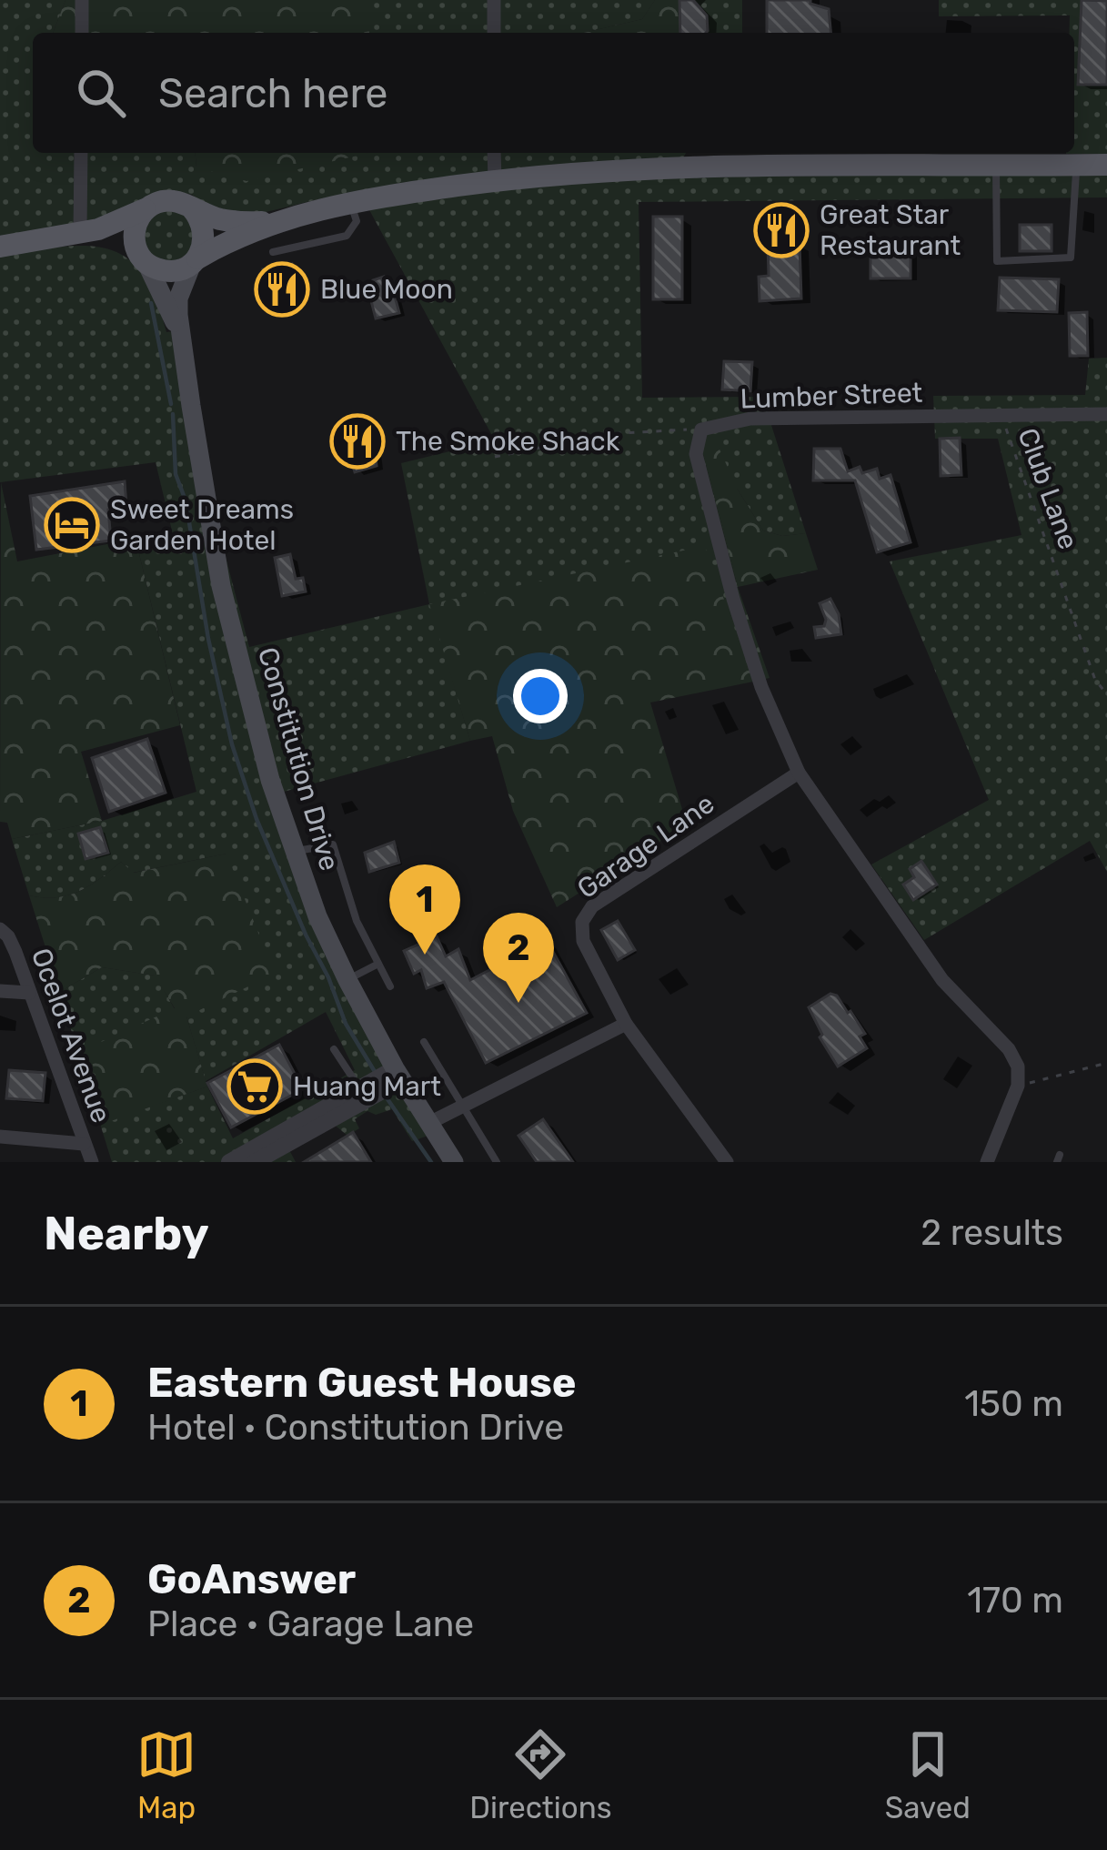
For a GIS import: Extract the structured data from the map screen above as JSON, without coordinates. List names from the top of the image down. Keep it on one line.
{"streets":{"main road":["Constitution Drive"],"street":["Lumber Street","Garage Lane","Ocelot Avenue"],"path":["Club Lane"]},"crossings":[["Lumber Street","Club Lane"]],"places":{"restaurant":["Great Star Restaurant","Blue Moon","The Smoke Shack"],"hotel":["Sweet Dreams Garden Hotel"],"supermarket":["Huang Mart"]},"page":{"search":"Search here","pins":["1","2"],"heading":["Nearby","2 results"],"list":[{"mark":"1","name":"Eastern Guest House","note":"Hotel · Constitution Drive","value":"150 m"},{"mark":"2","name":"GoAnswer","note":"Place · Garage Lane","value":"170 m"}],"nav":["Map","Directions","Saved"]}}
